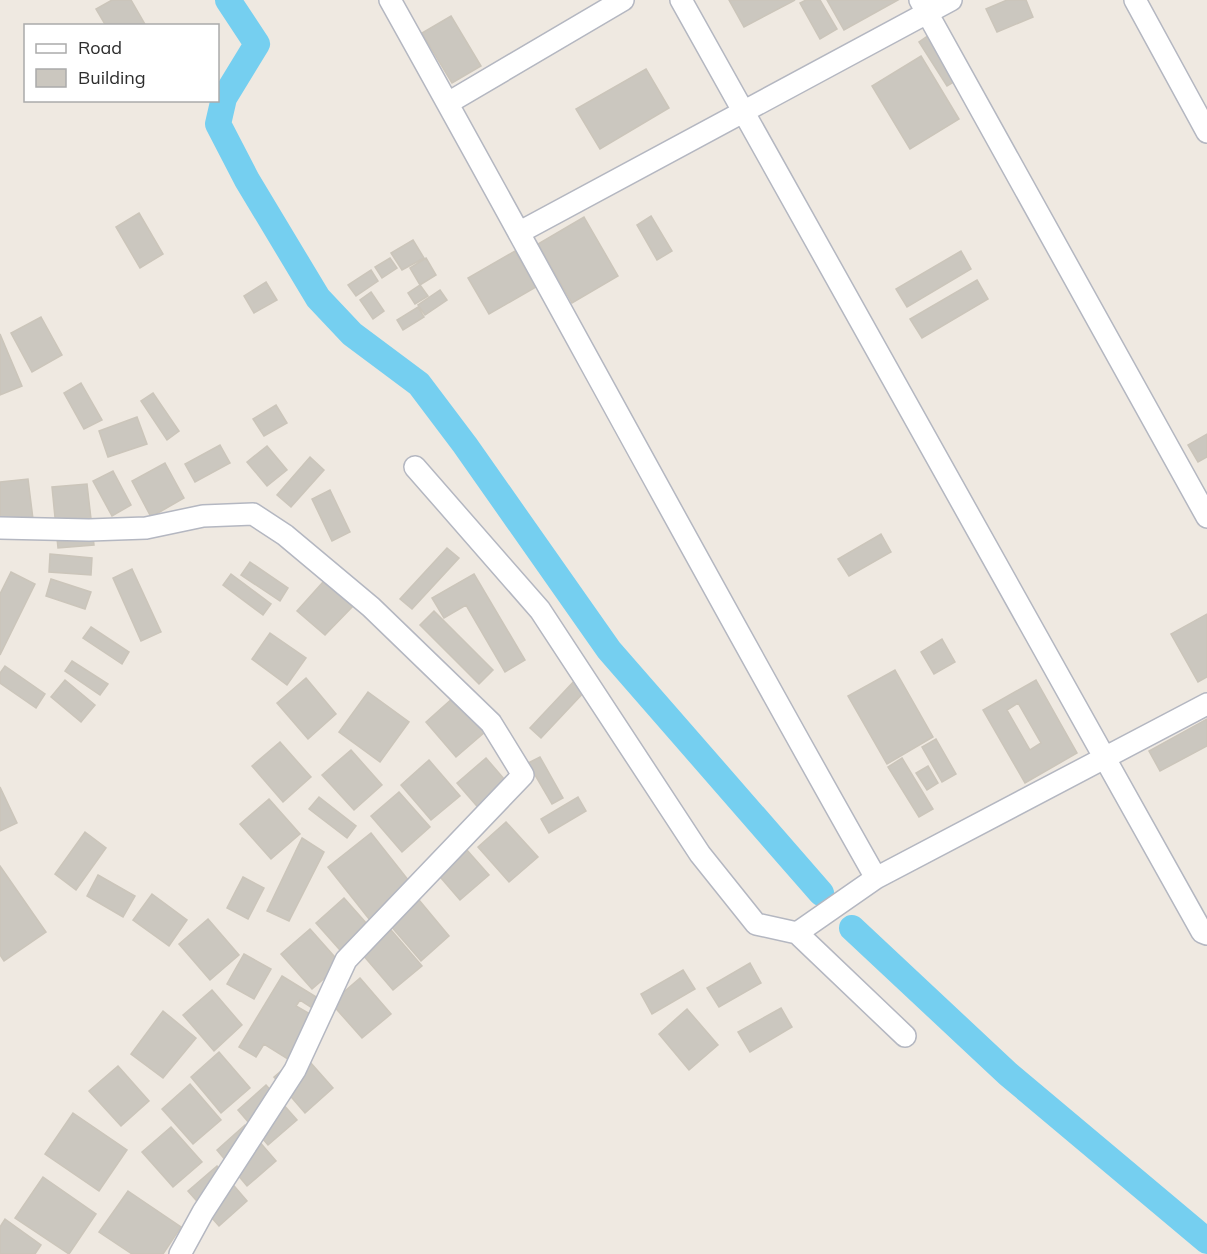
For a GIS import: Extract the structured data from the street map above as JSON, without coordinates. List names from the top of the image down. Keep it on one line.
{"legend":["Road","Building"]}
